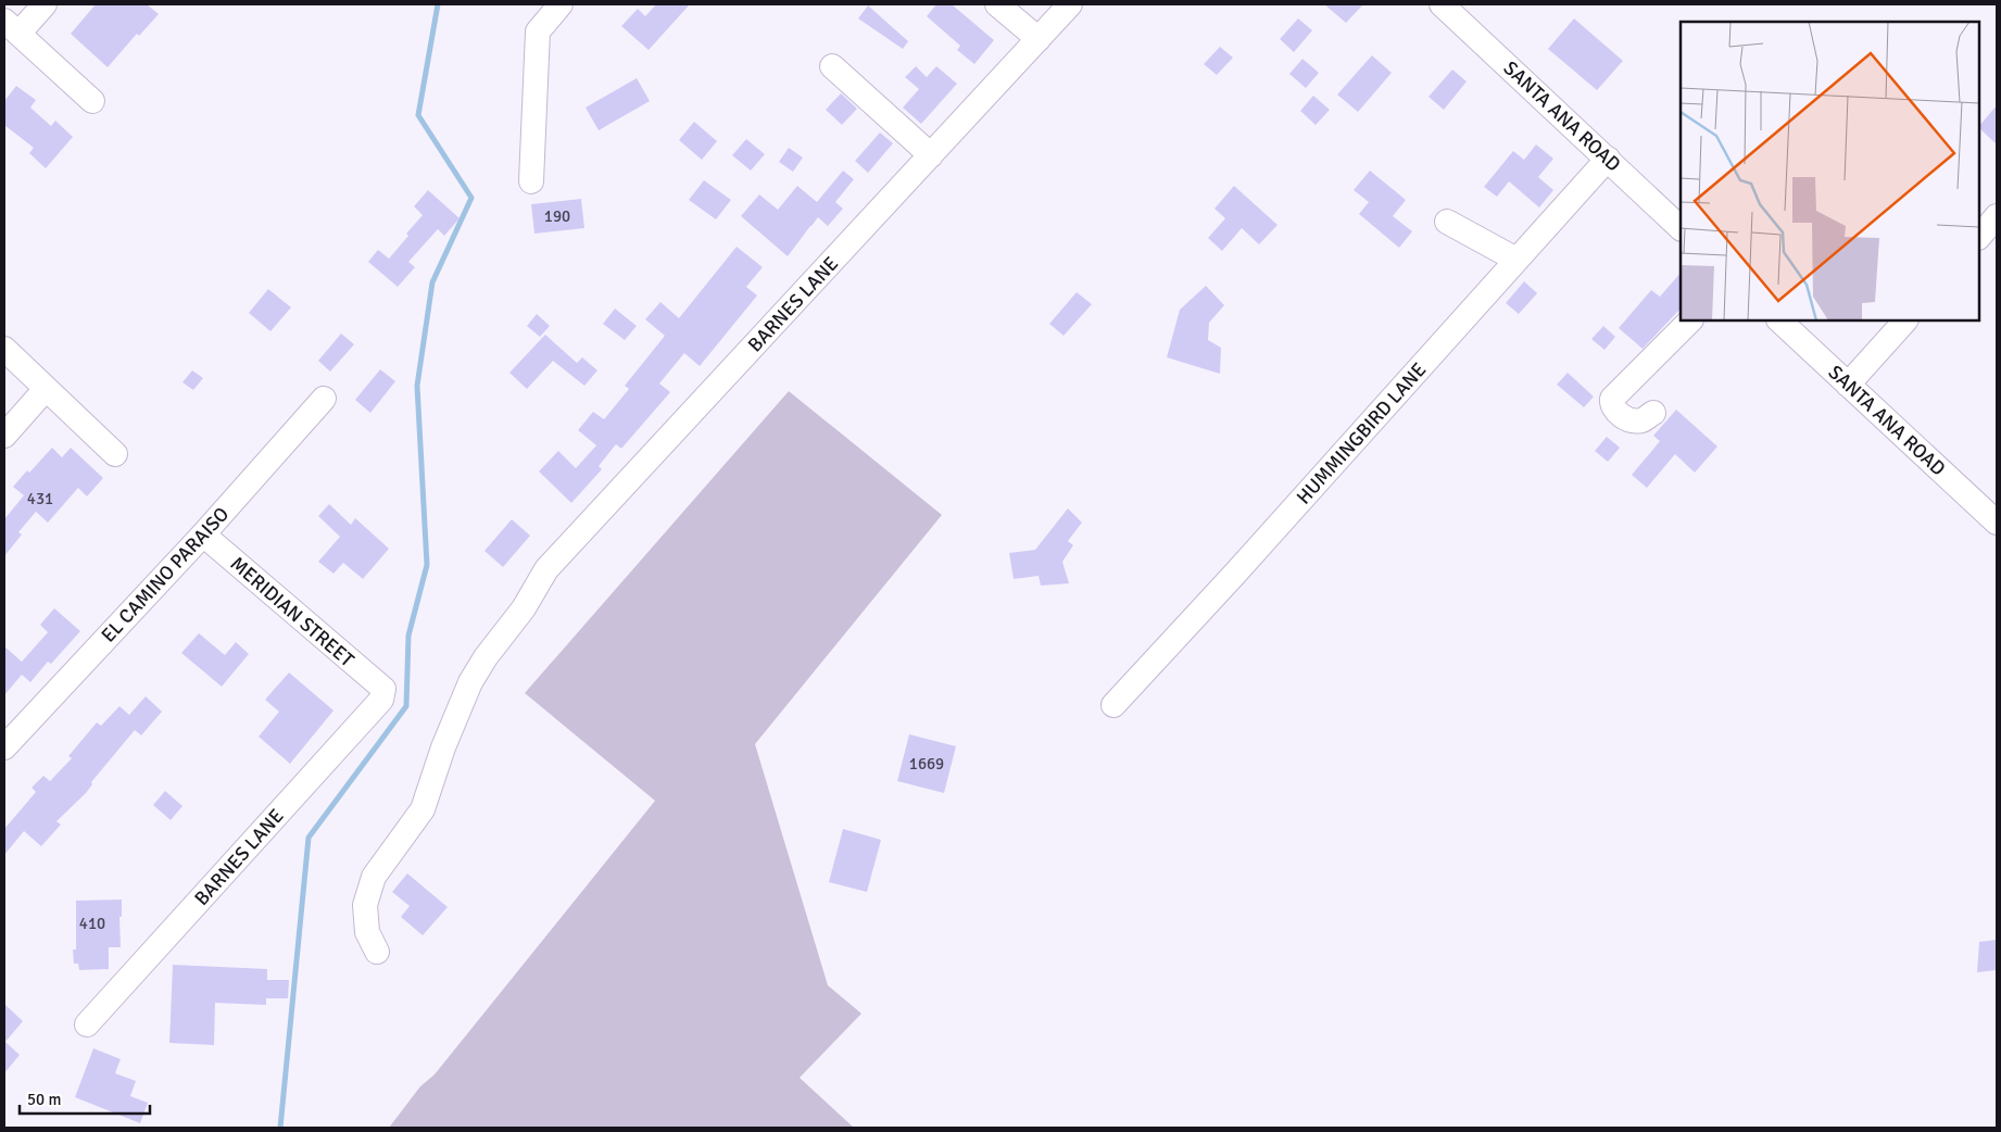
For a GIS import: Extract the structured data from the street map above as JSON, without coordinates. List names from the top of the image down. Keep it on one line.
{"streets":{"street":["SANTA ANA ROAD","BARNES LANE","HUMMINGBIRD LANE","EL CAMINO PARAISO","MERIDIAN STREET"]},"crossings":[["SANTA ANA ROAD","HUMMINGBIRD LANE"],["BARNES LANE","MERIDIAN STREET"],["EL CAMINO PARAISO","MERIDIAN STREET"]],"house_numbers":["190","431","1669","410"],"scale_bar":"50 m"}
